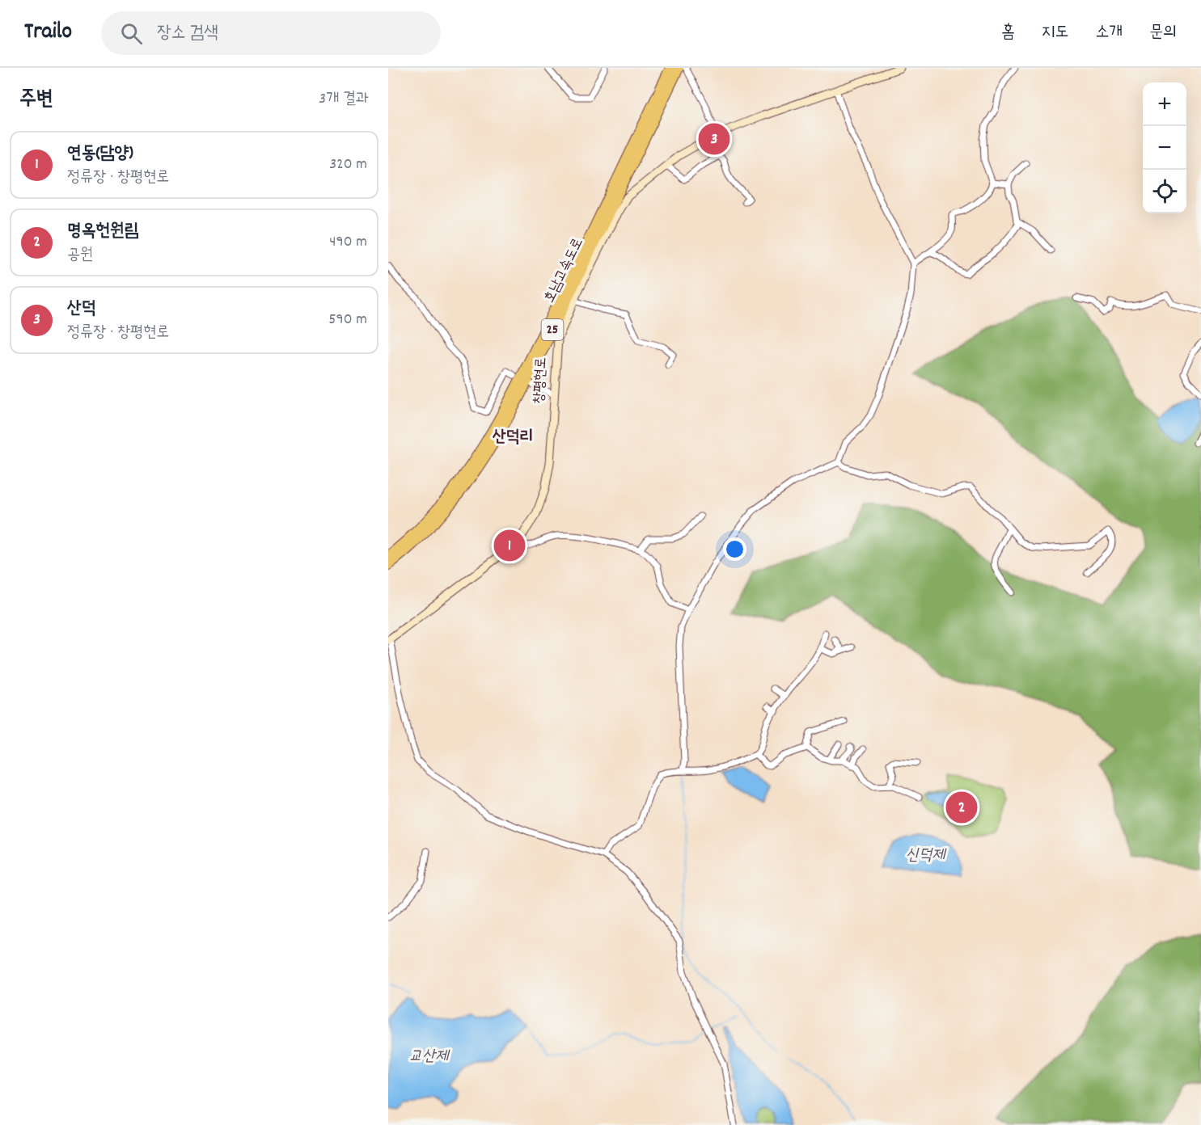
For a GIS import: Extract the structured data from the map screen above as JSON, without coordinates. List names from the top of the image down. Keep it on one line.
{"streets":{"highway":["호남고속도로","25"],"main road":["창평현로"]},"districts":["산덕리"],"water":["신덕제","교산제"],"page":{"header":"Trailo","search":"장소 검색","nav":["홈","지도","소개","문의"],"heading":["주변","3개 결과"],"map_buttons":["+","−"],"pins":["3","1","2"],"list":[{"mark":"1","name":"연동(담양)","note":"정류장 · 창평현로","value":"320 m"},{"mark":"2","name":"명옥헌원림","note":"공원","value":"490 m"},{"mark":"3","name":"산덕","note":"정류장 · 창평현로","value":"590 m"}]}}
